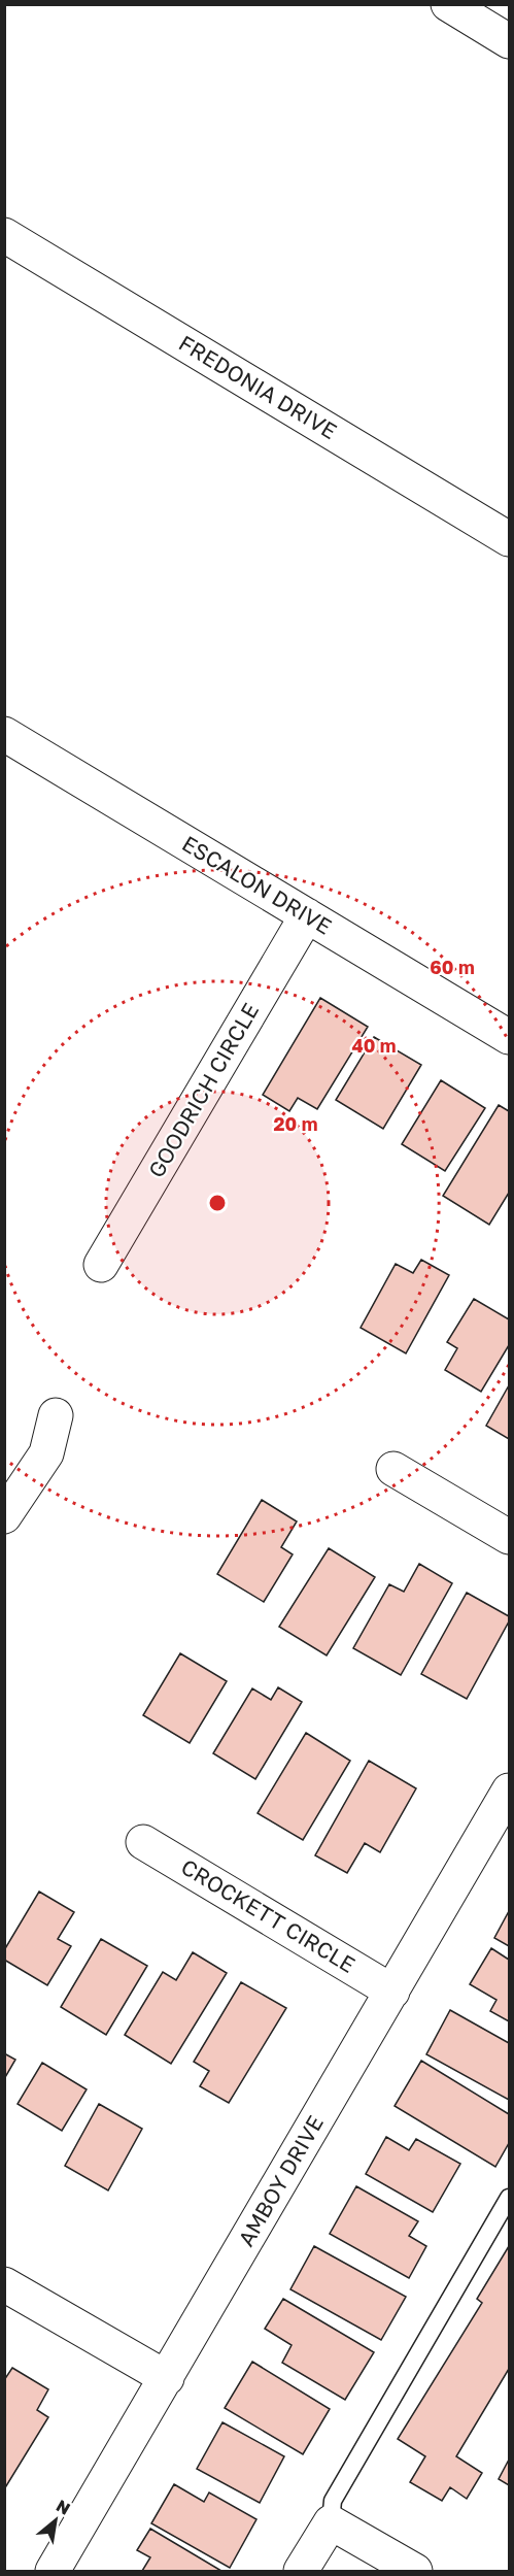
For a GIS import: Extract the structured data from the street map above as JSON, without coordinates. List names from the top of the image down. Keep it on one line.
{"streets":{"street":["FREDONIA DRIVE","ESCALON DRIVE","GOODRICH CIRCLE","CROCKETT CIRCLE","AMBOY DRIVE"]},"crossings":[["ESCALON DRIVE","GOODRICH CIRCLE"],["CROCKETT CIRCLE","AMBOY DRIVE"]],"north":"top right","rings":["60 m","40 m","20 m"]}
